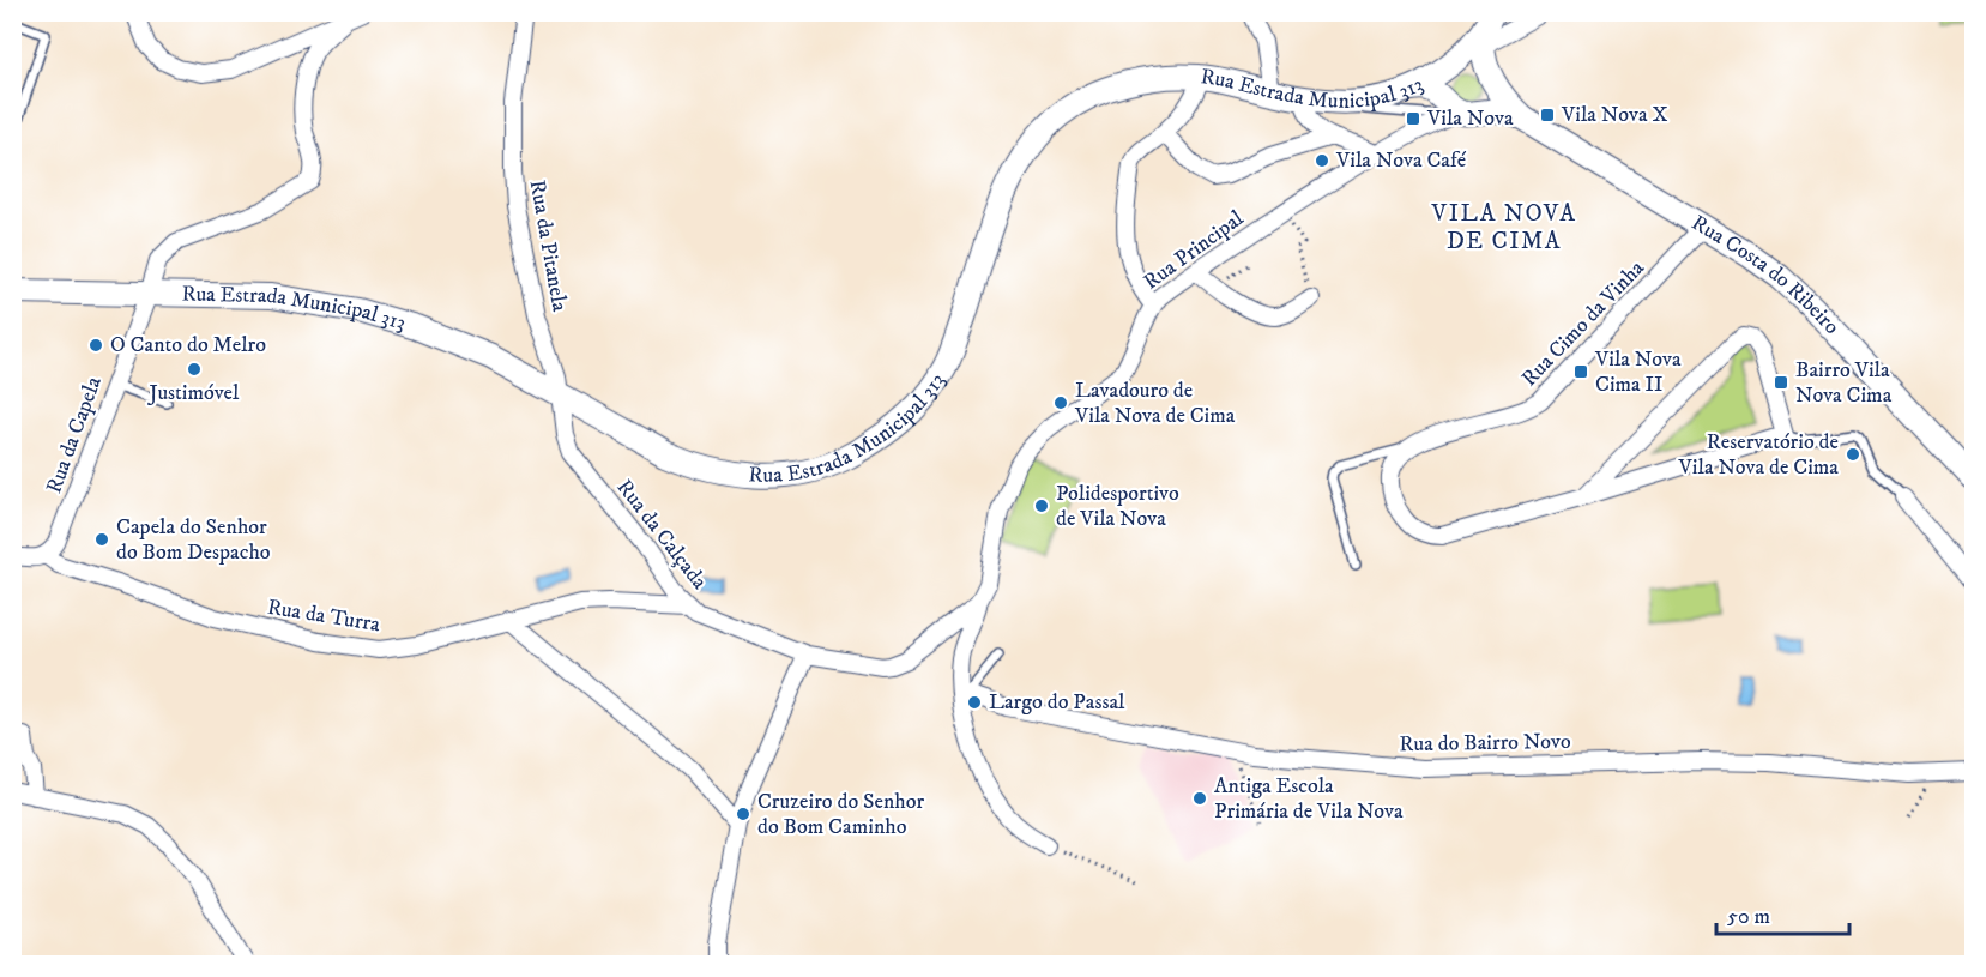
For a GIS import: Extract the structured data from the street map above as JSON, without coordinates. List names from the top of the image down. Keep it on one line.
{"streets":{"main road":["Rua Estrada Municipal 313","Rua Costa do Ribeiro"],"street":["Rua da Pitanela","Rua Principal","Rua Cimo da Vinha","Rua da Capela","Rua da Calçada","Rua da Turra","Rua do Bairro Novo"]},"crossings":[["Rua Estrada Municipal 313","Rua da Pitanela"],["Rua Estrada Municipal 313","Rua Principal"],["Rua Estrada Municipal 313","Rua da Capela"],["Rua Estrada Municipal 313","Rua da Calçada"],["Rua da Pitanela","Rua da Calçada"],["Rua Principal","Rua da Calçada"],["Rua Principal","Rua do Bairro Novo"],["Rua Costa do Ribeiro","Rua Cimo da Vinha"],["Rua da Capela","Rua da Turra"],["Rua da Calçada","Rua da Turra"]],"districts":["VILA NOVA DE CIMA"],"places":{"transit":["Vila Nova X","Vila Nova","Vila Nova Cima II","Bairro Vila Nova Cima"],"other":["Vila Nova Café","O Canto do Melro","Justimóvel","Lavadouro de Vila Nova de Cima","Reservatório de Vila Nova de Cima","Polidesportivo de Vila Nova","Capela do Senhor do Bom Despacho","Largo do Passal","Antiga Escola Primária de Vila Nova","Cruzeiro do Senhor do Bom Caminho"]},"scale_bar":"50 m"}
